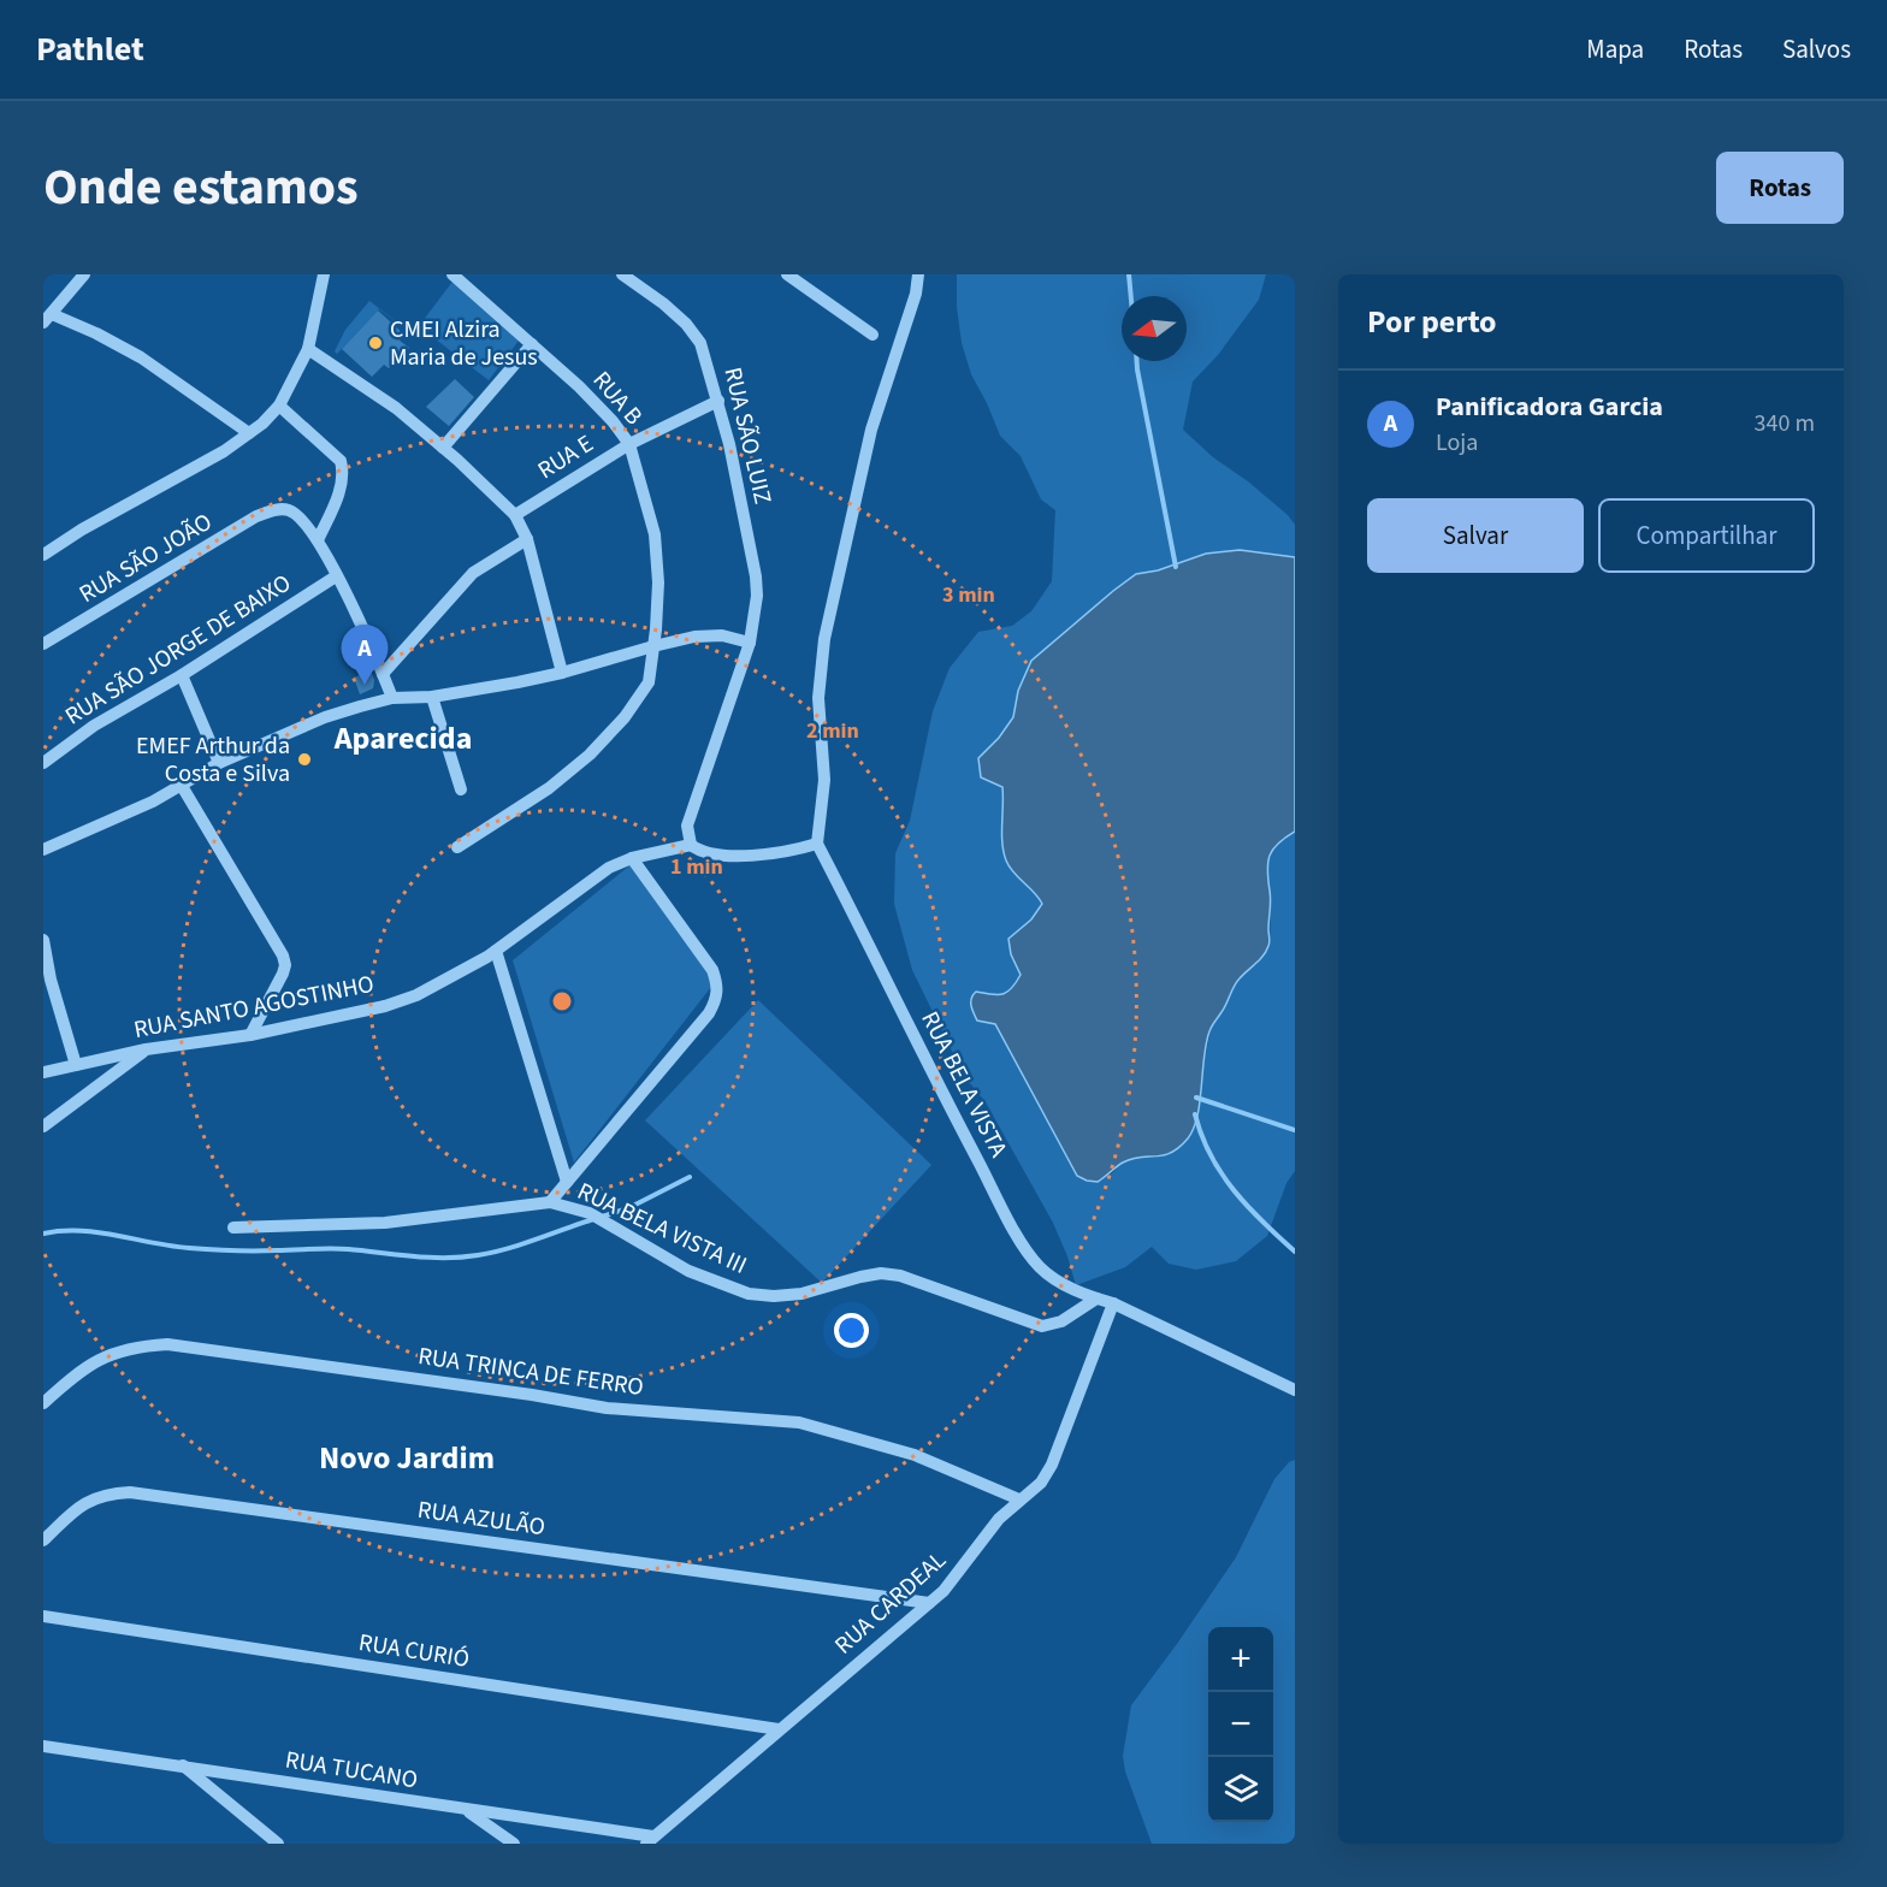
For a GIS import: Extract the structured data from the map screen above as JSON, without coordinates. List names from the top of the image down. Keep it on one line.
{"streets":{"street":["RUA B","RUA SÃO LUIZ","RUA E","RUA SÃO JOÃO","RUA SÃO JORGE DE BAIXO","RUA SANTO AGOSTINHO","RUA BELA VISTA","RUA BELA VISTA III","RUA TRINCA DE FERRO","RUA AZULÃO","RUA CARDEAL","RUA CURIÓ","RUA TUCANO"]},"crossings":[["RUA B","RUA E"],["RUA SÃO LUIZ","RUA E"],["RUA SÃO LUIZ","RUA SANTO AGOSTINHO"],["RUA SANTO AGOSTINHO","RUA BELA VISTA"],["RUA BELA VISTA","RUA BELA VISTA III"],["RUA BELA VISTA","RUA CARDEAL"],["RUA TRINCA DE FERRO","RUA CARDEAL"],["RUA AZULÃO","RUA CARDEAL"],["RUA CARDEAL","RUA CURIÓ"],["RUA CARDEAL","RUA TUCANO"]],"districts":["Aparecida","Novo Jardim"],"places":["CMEI Alzira Maria de Jesus","EMEF Arthur da Costa e Silva"],"north":"left","page":{"header":"Pathlet","nav":["Mapa","Rotas","Salvos"],"title":"Onde estamos","buttons":["Rotas",["Salvar","Compartilhar"]],"heading":"Por perto","list":[{"mark":"A","name":"Panificadora Garcia","note":"Loja","value":"340 m"}],"pins":"A","map_buttons":["+","−"]},"rings":["3 min","2 min","1 min"]}
